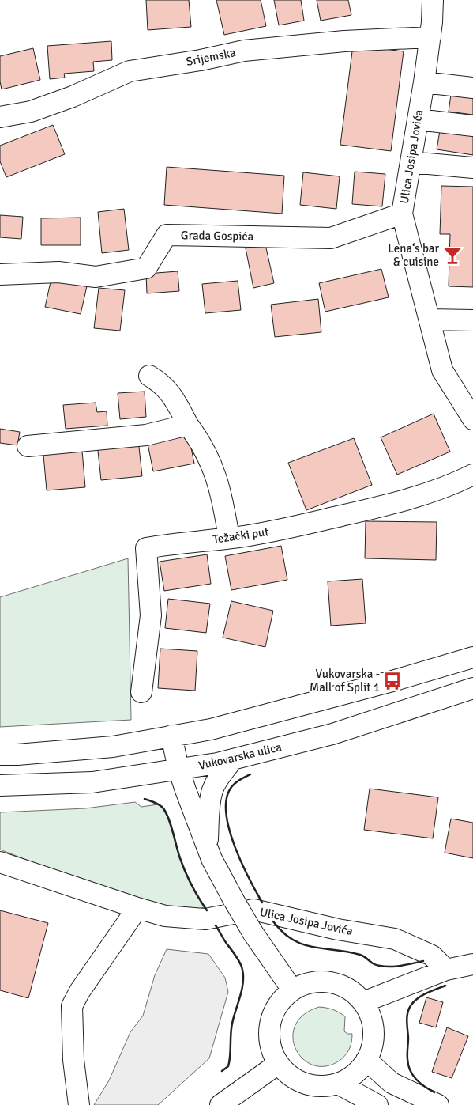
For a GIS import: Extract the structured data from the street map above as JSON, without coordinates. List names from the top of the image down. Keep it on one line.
{"streets":{"street":["Srijemska","Ulica Josipa Jovića","Grada Gospića","Težački put","Vukovarska ulica"]},"crossings":[["Srijemska","Ulica Josipa Jovića"],["Ulica Josipa Jovića","Grada Gospića"]],"places":{"bar":["Lena‘s bar & cuisine"],"bus stop":["Vukovarska - Mall of Split 1"]}}
